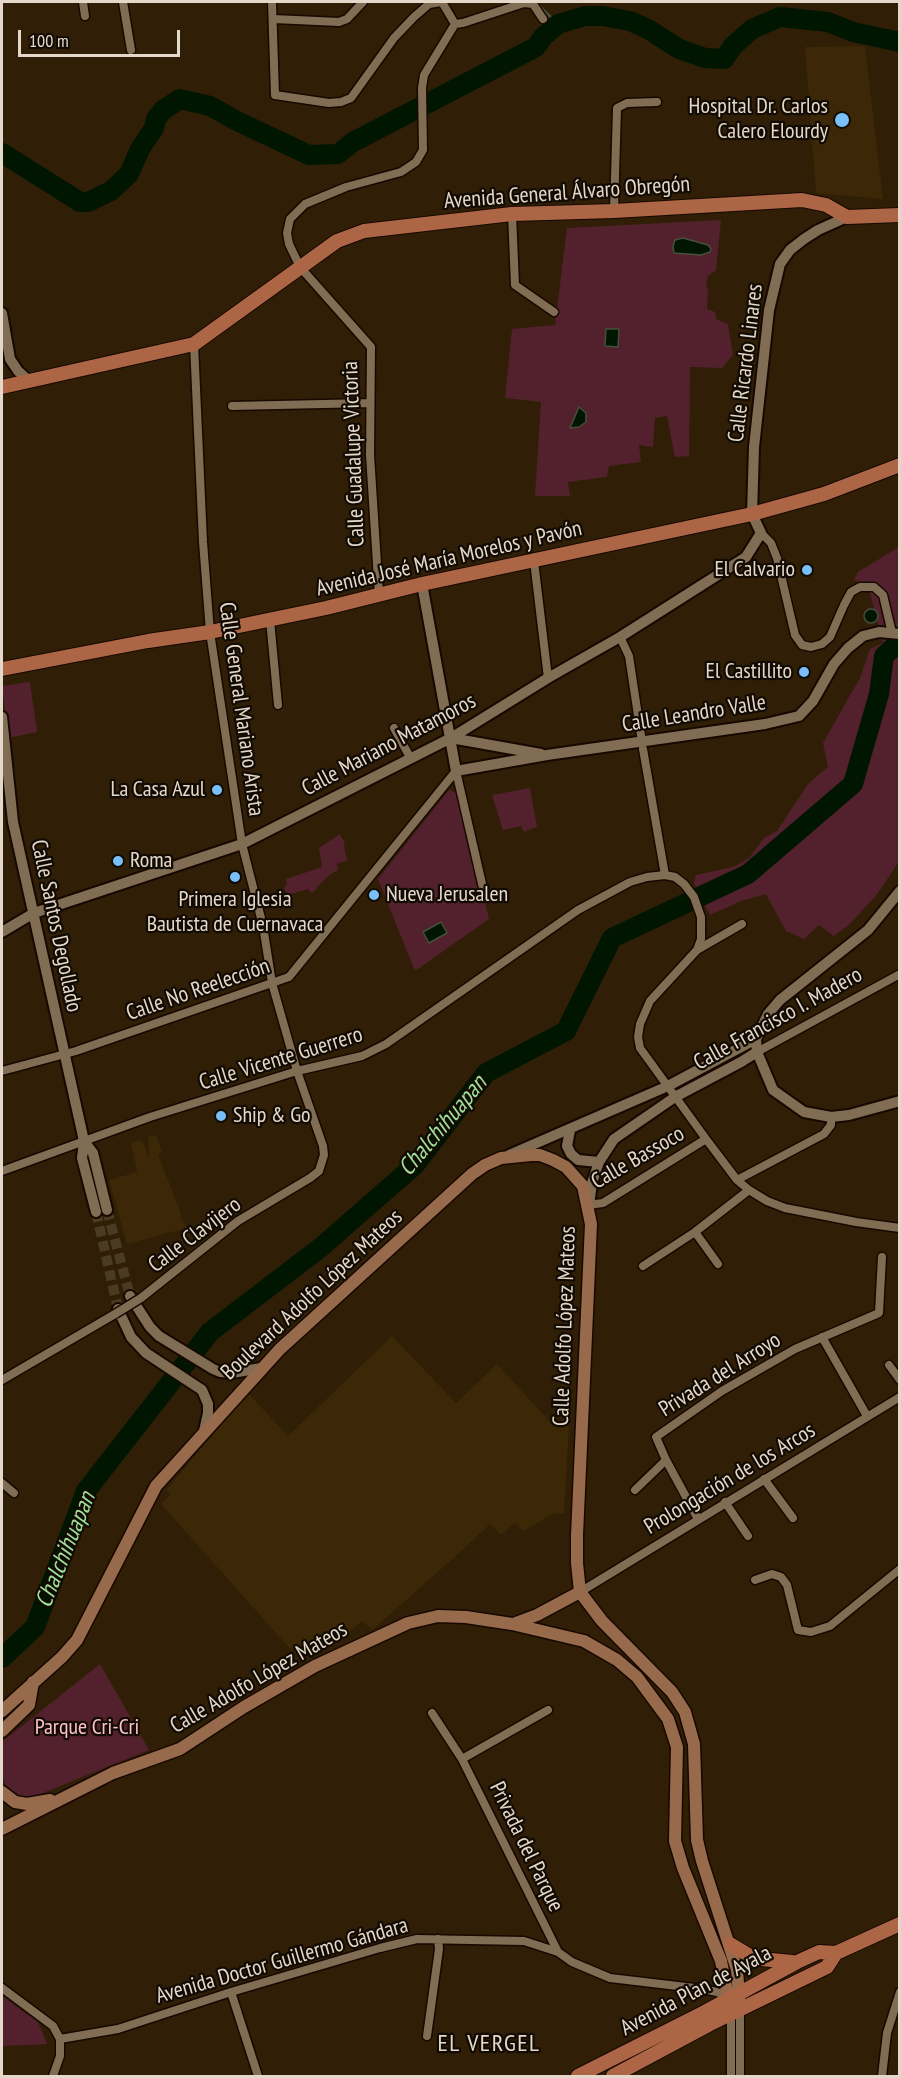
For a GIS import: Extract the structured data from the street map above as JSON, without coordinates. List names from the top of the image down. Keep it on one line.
{"streets":{"main road":["Avenida General Álvaro Obregón","Avenida José María Morelos y Pavón","Boulevard Adolfo López Mateos","Calle Adolfo López Mateos","Avenida Plan de Ayala"],"street":["Calle Ricardo Linares","Calle Guadalupe Victoria","Calle General Mariano Arista","Calle Leandro Valle","Calle Mariano Matamoros","Calle Santos Degollado","Calle No Reelección","Calle Francisco I. Madero","Calle Vicente Guerrero","Calle Bassoco","Calle Clavijero","Privada del Arroyo","Prolongación de los Arcos","Privada del Parque","Avenida Doctor Guillermo Gándara"]},"crossings":[["Avenida General Álvaro Obregón","Calle Ricardo Linares"],["Avenida General Álvaro Obregón","Calle Guadalupe Victoria"],["Avenida General Álvaro Obregón","Calle General Mariano Arista"],["Calle Ricardo Linares","Avenida José María Morelos y Pavón"],["Calle Guadalupe Victoria","Avenida José María Morelos y Pavón"],["Avenida José María Morelos y Pavón","Calle General Mariano Arista"],["Calle General Mariano Arista","Calle Mariano Matamoros"],["Calle General Mariano Arista","Calle No Reelección"],["Calle General Mariano Arista","Calle Vicente Guerrero"],["Calle General Mariano Arista","Calle Clavijero"],["Calle Leandro Valle","Calle No Reelección"],["Calle Mariano Matamoros","Calle Santos Degollado"],["Calle Santos Degollado","Calle No Reelección"],["Calle Santos Degollado","Calle Vicente Guerrero"],["Calle Francisco I. Madero","Boulevard Adolfo López Mateos"],["Calle Francisco I. Madero","Calle Adolfo López Mateos"],["Calle Vicente Guerrero","Calle Clavijero"],["Calle Bassoco","Calle Adolfo López Mateos"],["Boulevard Adolfo López Mateos","Calle Adolfo López Mateos"],["Calle Adolfo López Mateos","Prolongación de los Arcos"],["Calle Adolfo López Mateos","Avenida Doctor Guillermo Gándara"],["Calle Adolfo López Mateos","Avenida Plan de Ayala"],["Privada del Arroyo","Prolongación de los Arcos"],["Privada del Parque","Avenida Doctor Guillermo Gándara"],["Avenida Doctor Guillermo Gándara","Avenida Plan de Ayala"]],"districts":["EL VERGEL"],"water":["Chalchihuapan"],"parks":["Parque Cri-Cri"],"places":["Hospital Dr. Carlos Calero Elourdy","El Calvario","El Castillito","La Casa Azul","Roma","Primera Iglesia Bautista de Cuernavaca","Nueva Jerusalen","Ship & Go"],"scale_bar":"100 m"}
